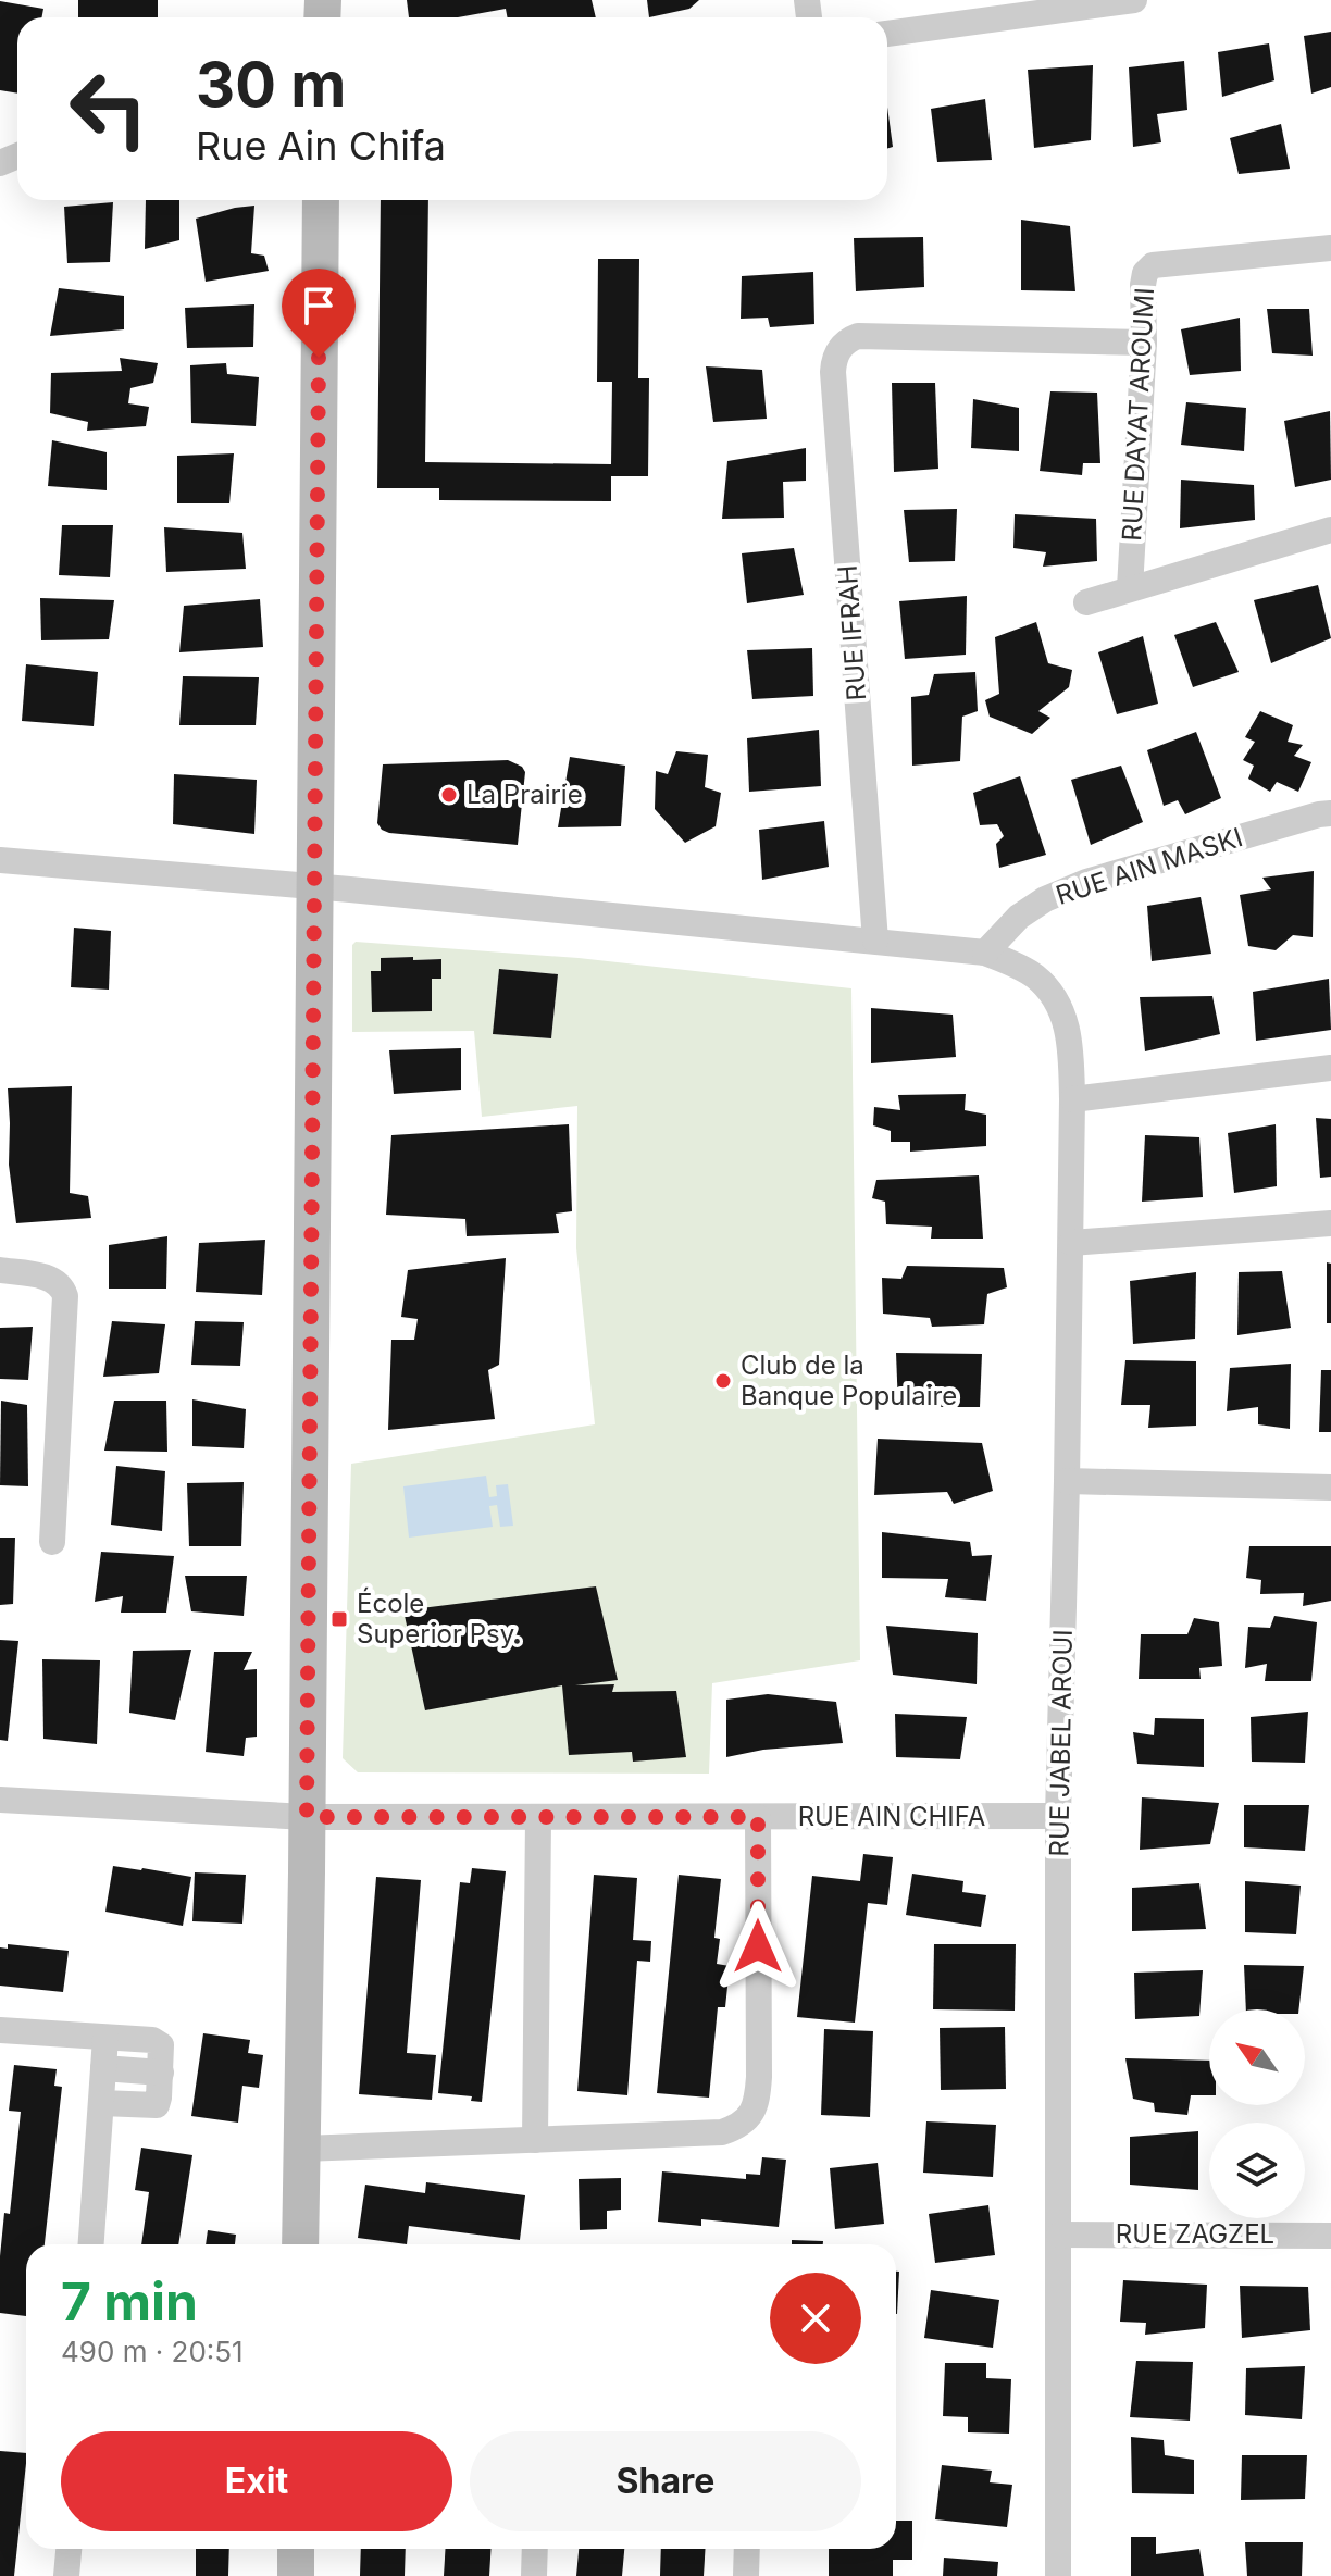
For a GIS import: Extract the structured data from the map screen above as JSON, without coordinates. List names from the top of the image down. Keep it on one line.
{"streets":{"street":["RUE DAYAT AROUMI","RUE IFRAH","RUE AIN MASKI","RUE JABEL AROUI","RUE AIN CHIFA","RUE ZAGZEL"]},"crossings":[["RUE DAYAT AROUMI","RUE IFRAH"],["RUE IFRAH","RUE JABEL AROUI"],["RUE AIN MASKI","RUE JABEL AROUI"],["RUE JABEL AROUI","RUE AIN CHIFA"],["RUE JABEL AROUI","RUE ZAGZEL"]],"places":{"other":["La Prairie","Club de la Banque Populaire"],"transit":["École Superior Psy."]},"north":"top left","page":{"turn":["30 m","Rue Ain Chifa"],"heading":["7 min","490 m · 20:51"],"buttons":["Exit","Share"]}}
